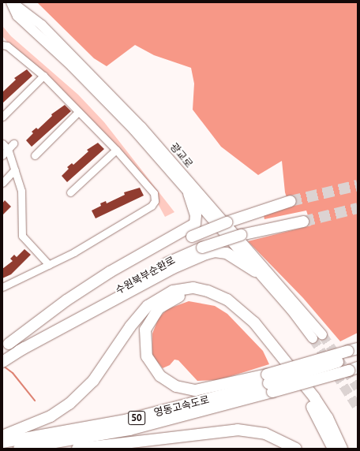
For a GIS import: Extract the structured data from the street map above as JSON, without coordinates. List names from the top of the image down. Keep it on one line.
{"streets":{"highway":["수원북부순환로","영동고속도로","50"],"main road":["광교로"]}}
